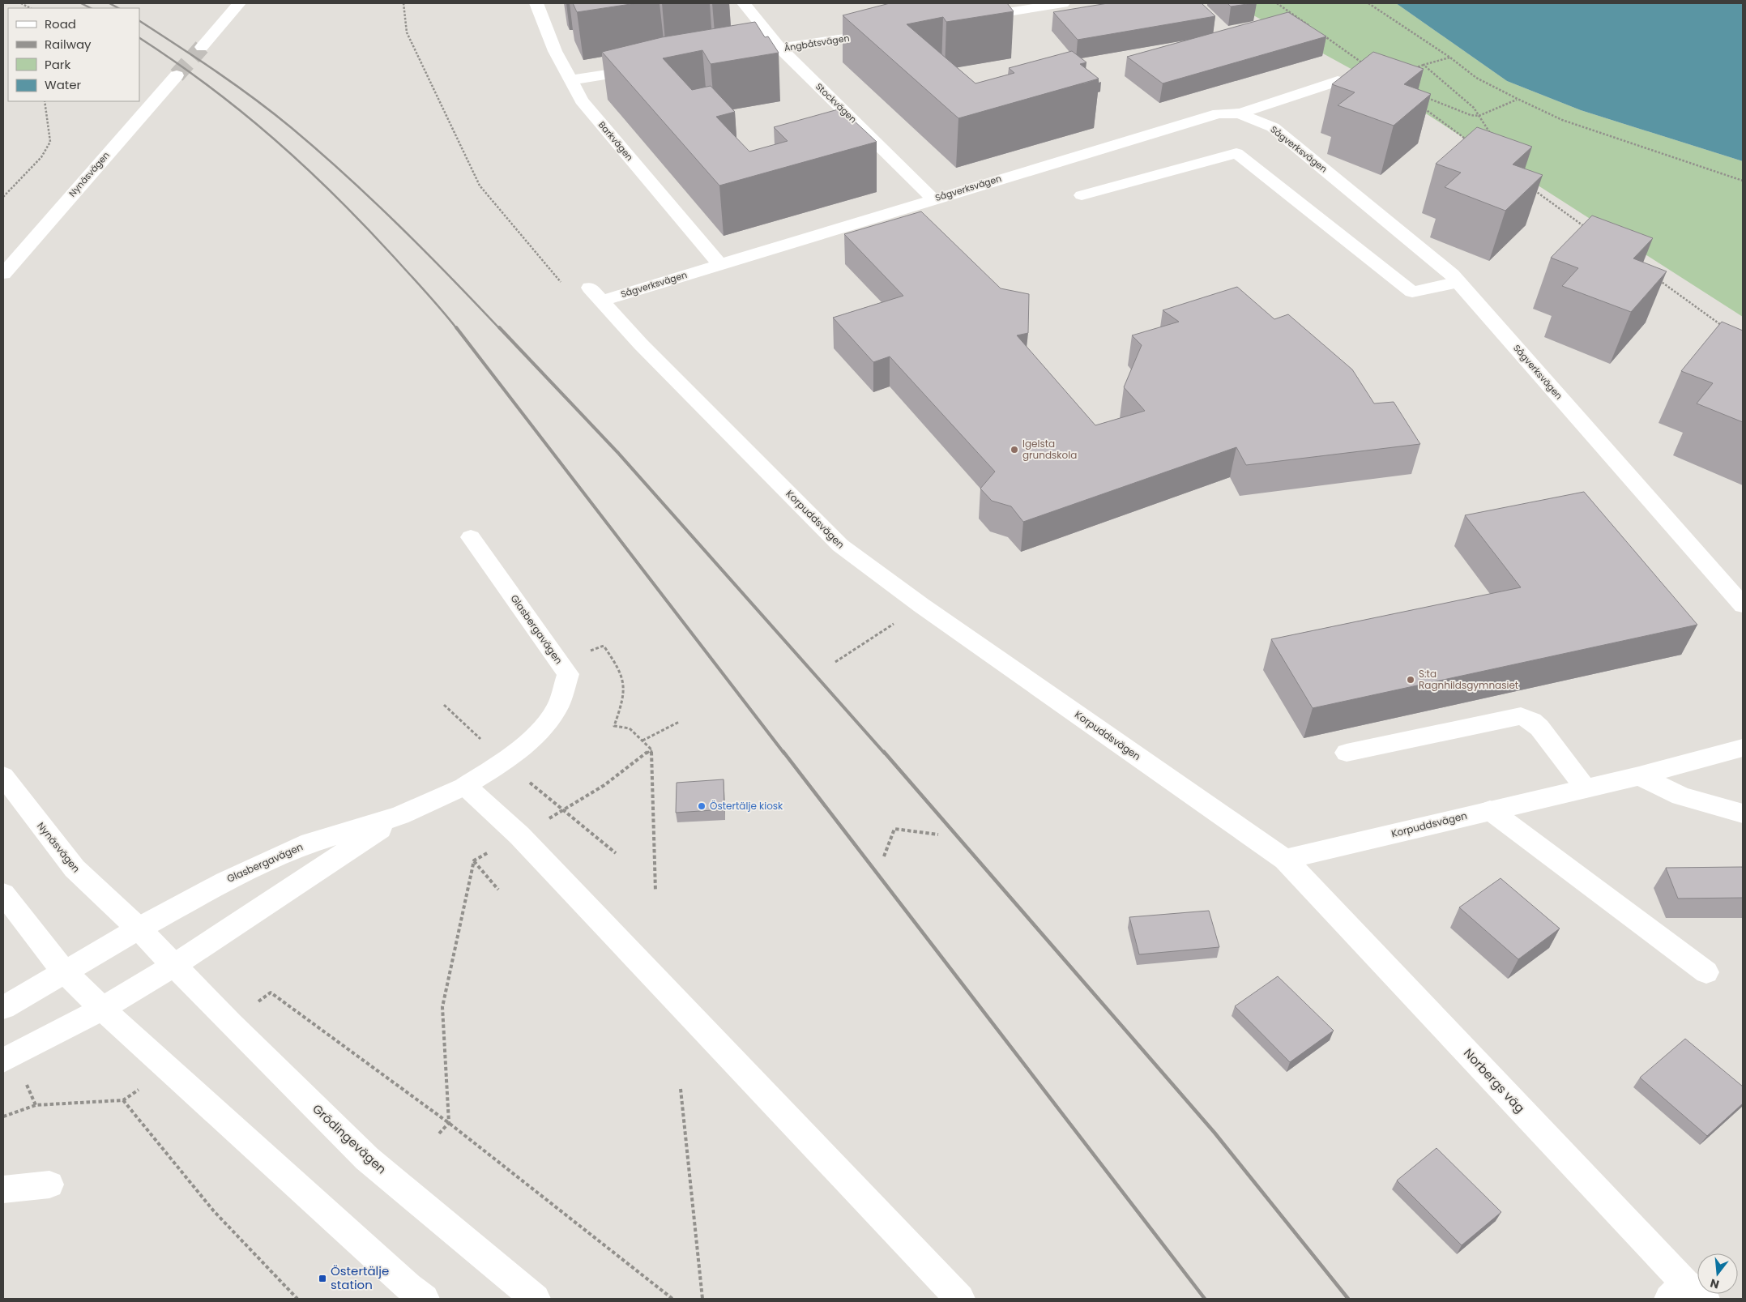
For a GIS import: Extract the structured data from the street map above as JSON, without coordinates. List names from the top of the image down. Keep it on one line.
{"streets":{"street":["Ångbåtsvägen","Stockvägen","Barkvägen","Sågverksvägen","Nynäsvägen","Korpuddsvägen","Glasbergavägen","Norbergs väg","Grödingevägen"]},"crossings":[["Ångbåtsvägen","Stockvägen"],["Stockvägen","Sågverksvägen"],["Barkvägen","Sågverksvägen"],["Sågverksvägen","Korpuddsvägen"],["Nynäsvägen","Glasbergavägen"],["Nynäsvägen","Grödingevägen"],["Korpuddsvägen","Norbergs väg"],["Glasbergavägen","Grödingevägen"]],"places":{"other":["Igelsta grundskola","S:ta Ragnhildsgymnasiet","Östertälje kiosk"],"transit":["Östertälje station"]},"legend":["Road","Railway","Park","Water"],"north":"bottom"}
